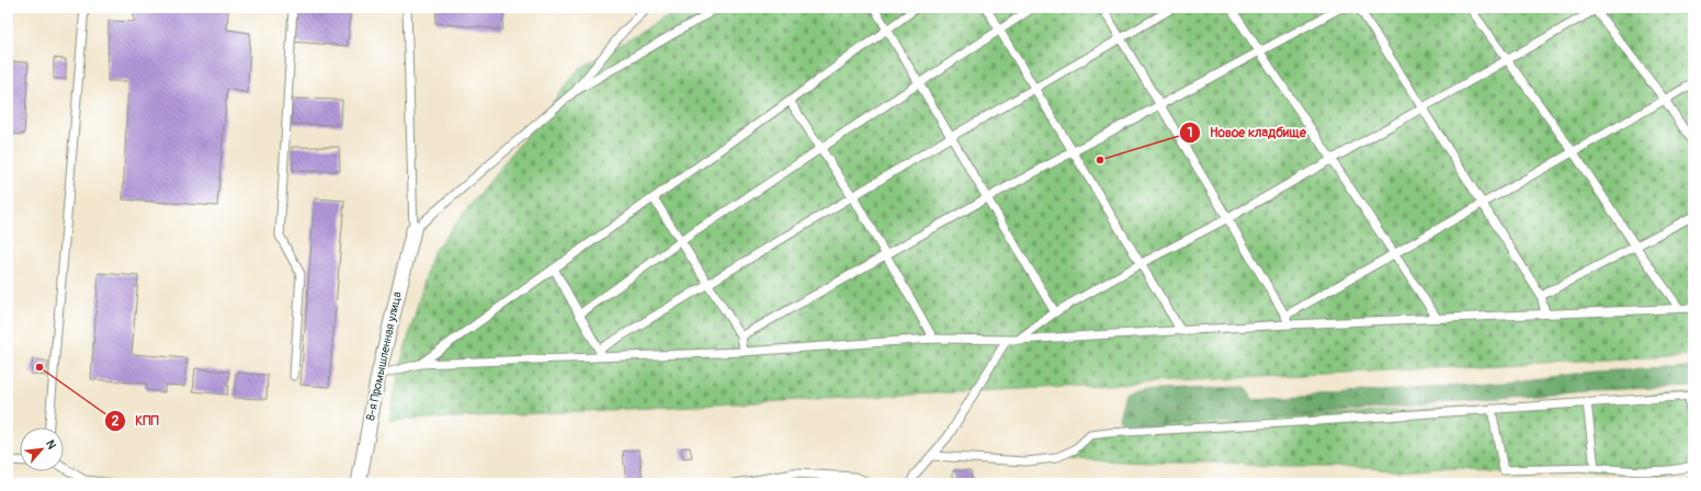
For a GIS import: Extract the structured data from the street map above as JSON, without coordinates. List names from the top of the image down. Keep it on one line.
{"streets":{"street":["8-я Промышленная улица"]},"places":["Новое кладбище","КПП"],"north":"top right"}
